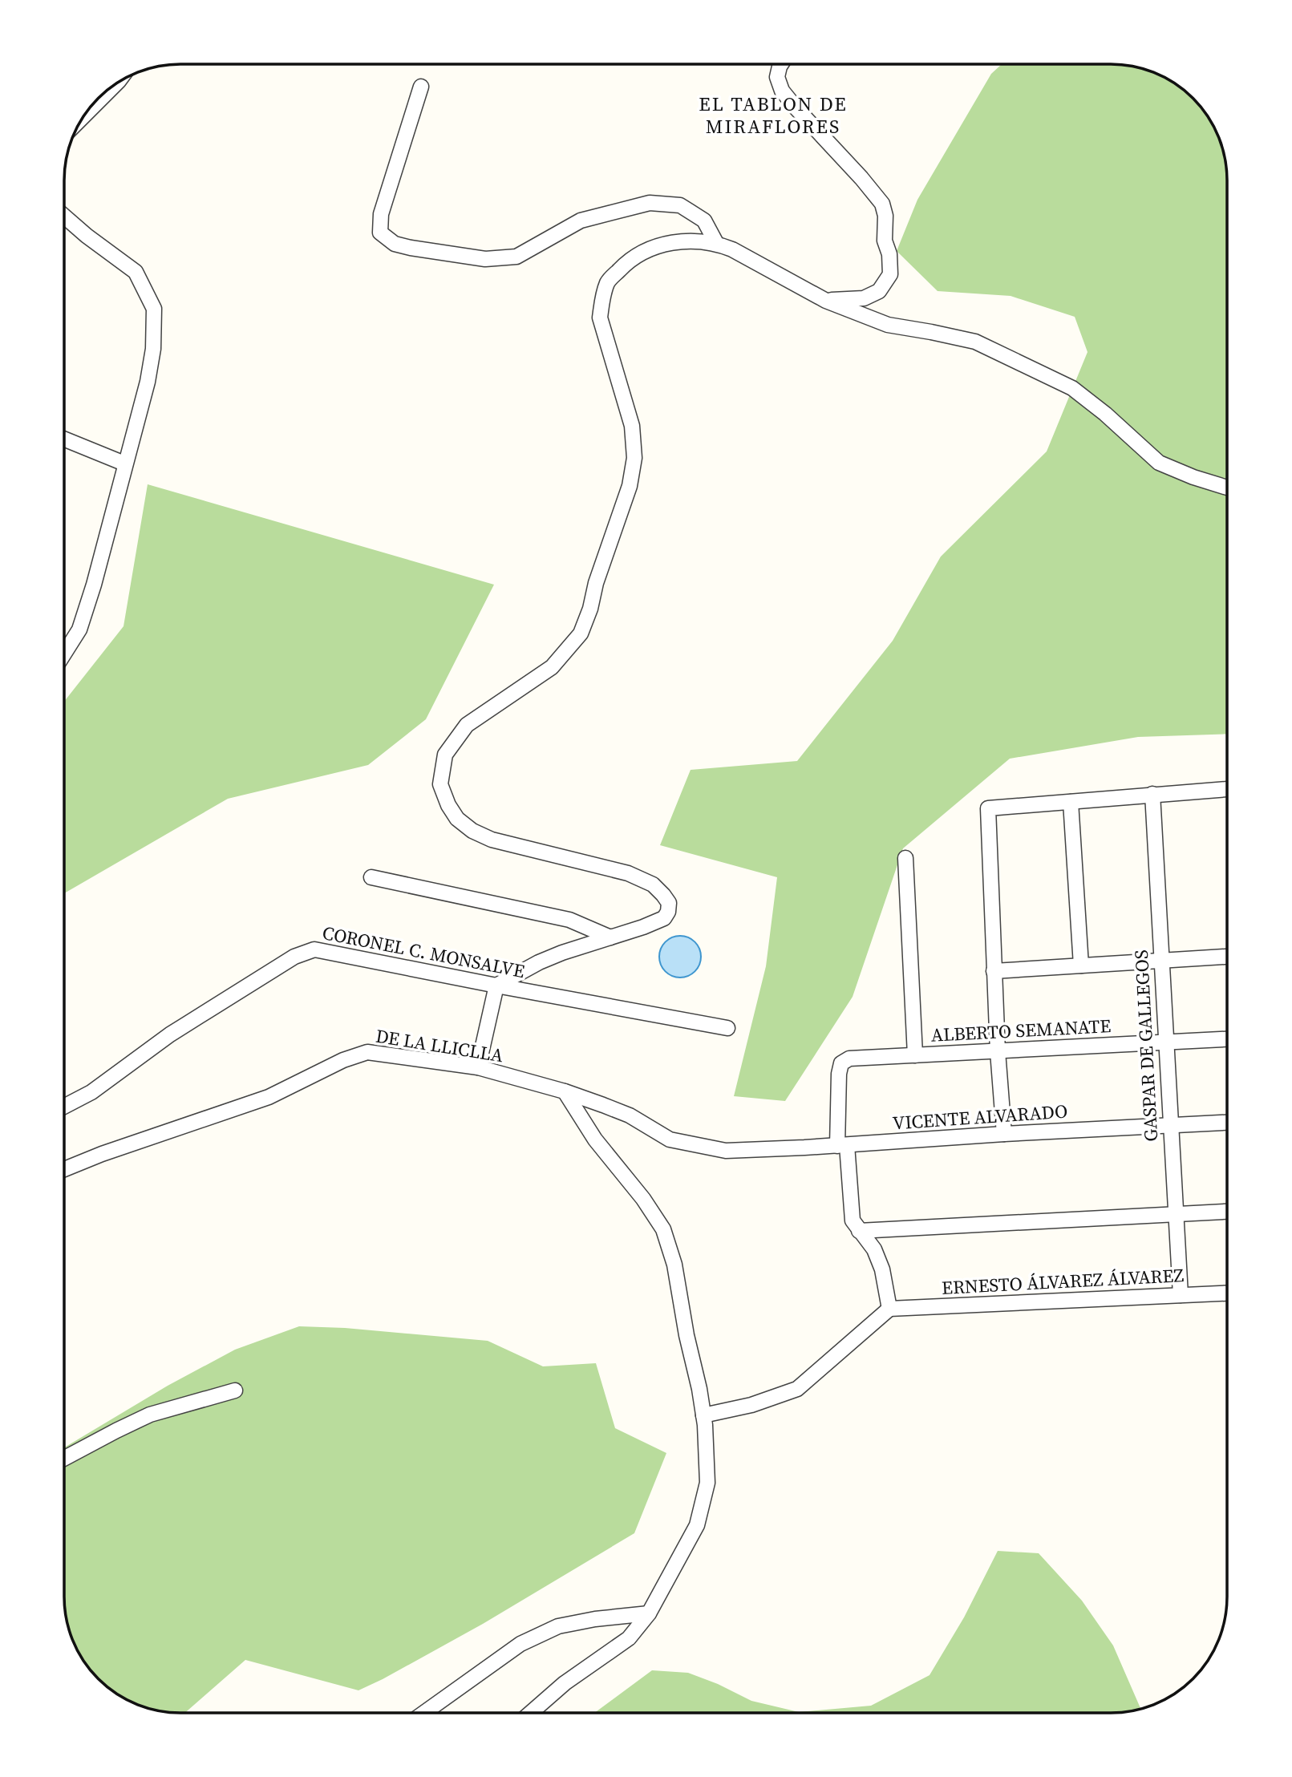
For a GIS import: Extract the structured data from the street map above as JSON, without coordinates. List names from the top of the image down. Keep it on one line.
{"streets":{"street":["CORONEL C. MONSALVE","ALBERTO SEMANATE","DE LA LLICLLA","GASPAR DE GALLEGOS","VICENTE ALVARADO","ERNESTO ÁLVAREZ ÁLVAREZ"]},"crossings":[["ALBERTO SEMANATE","GASPAR DE GALLEGOS"],["ALBERTO SEMANATE","VICENTE ALVARADO"],["DE LA LLICLLA","VICENTE ALVARADO"],["GASPAR DE GALLEGOS","VICENTE ALVARADO"],["GASPAR DE GALLEGOS","ERNESTO ÁLVAREZ ÁLVAREZ"]],"districts":["EL TABLON DE MIRAFLORES"]}
